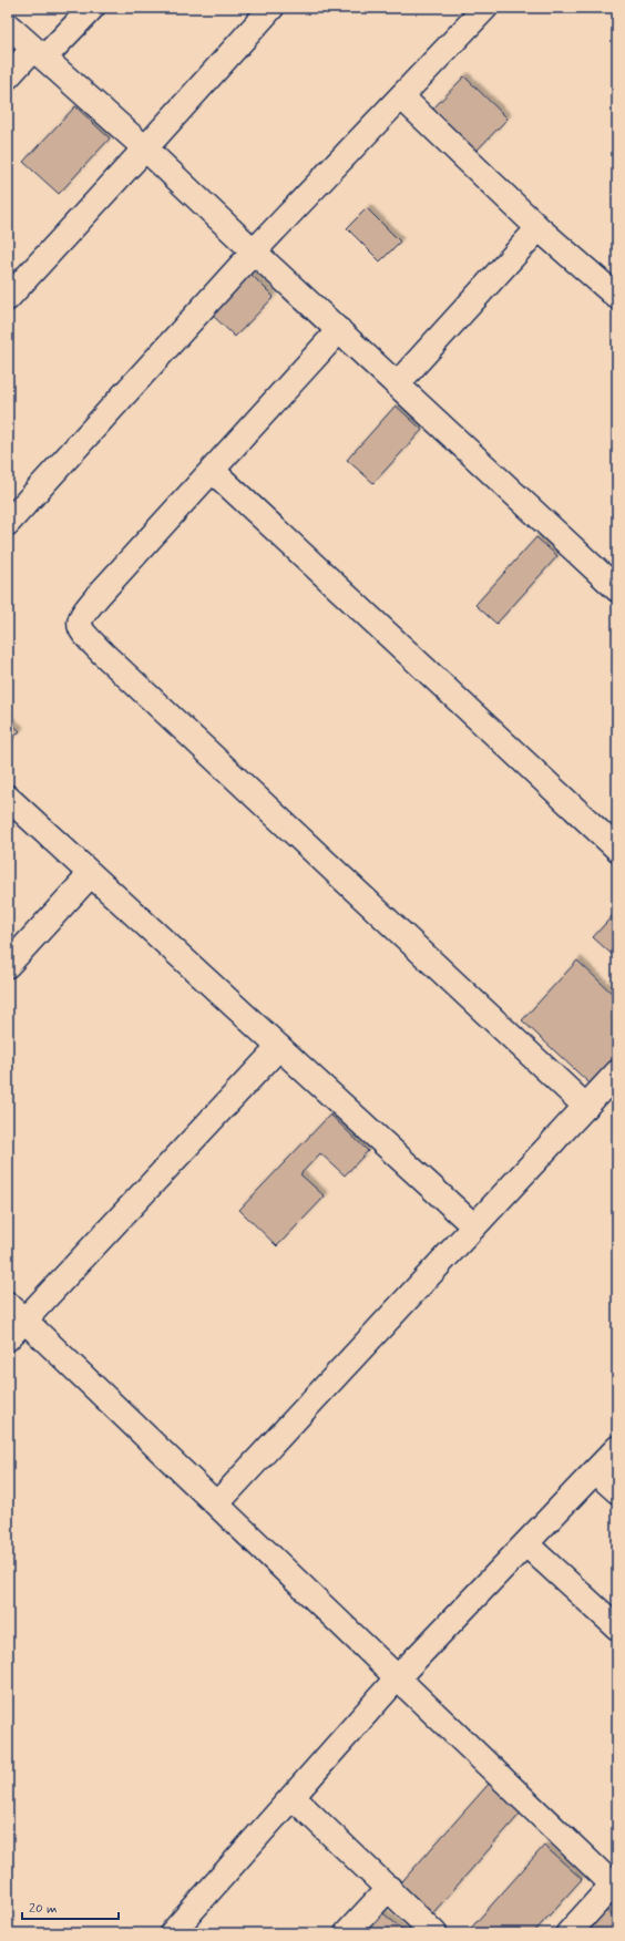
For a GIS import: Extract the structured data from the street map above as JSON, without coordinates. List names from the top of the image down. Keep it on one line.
{"scale_bar":"20 m"}
